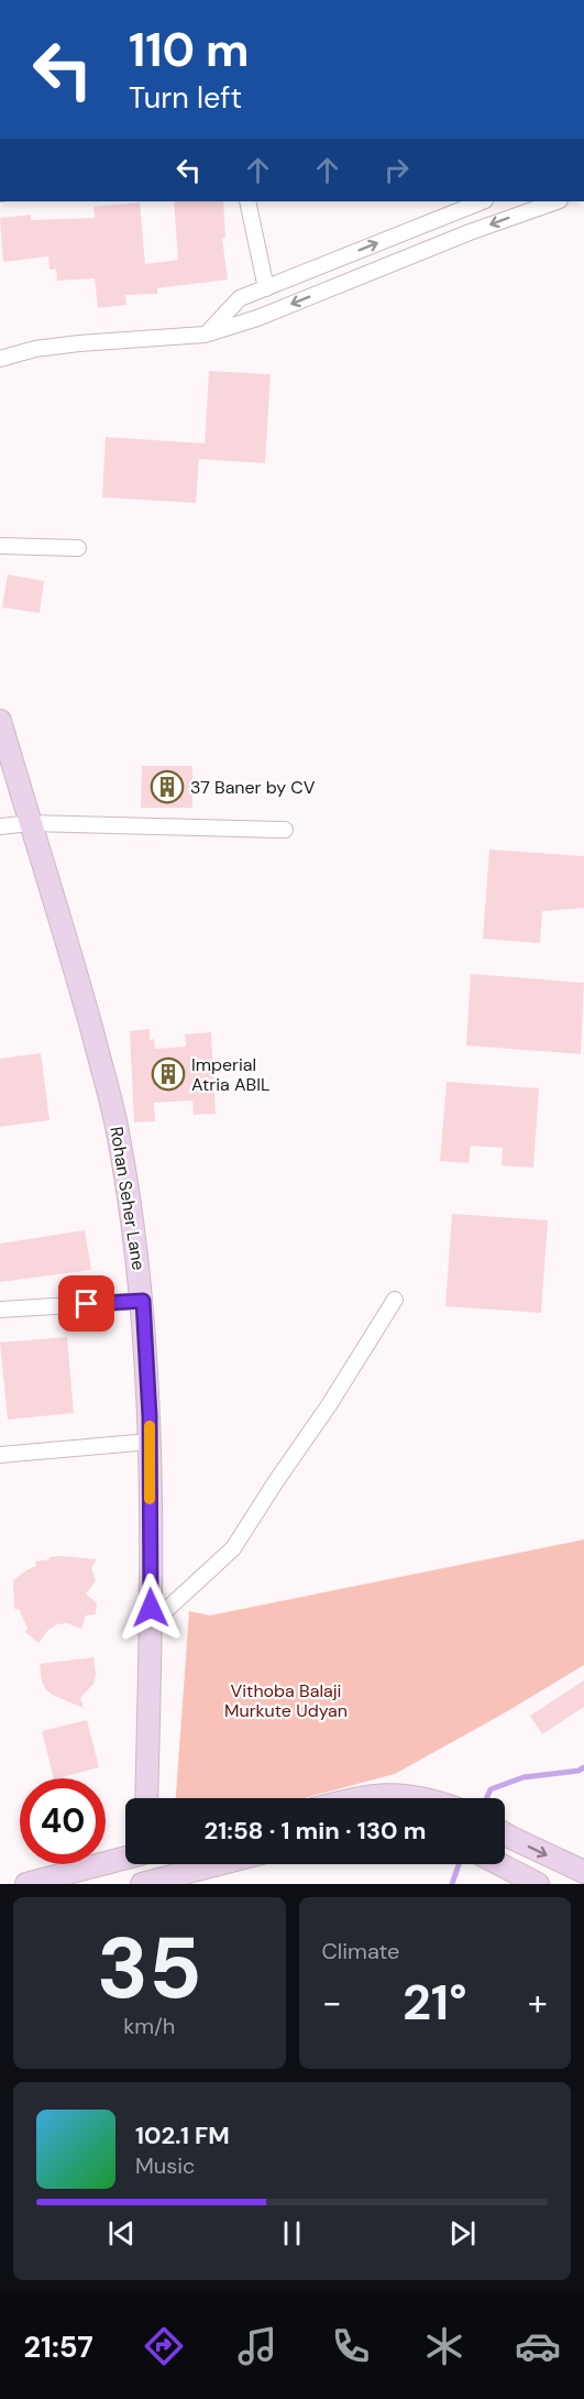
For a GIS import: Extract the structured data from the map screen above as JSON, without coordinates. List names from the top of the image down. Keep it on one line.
{"streets":{"street":["Rohan Seher Lane"]},"parks":["Vithoba Balaji Murkute Udyan"],"places":{"building":["37 Baner by CV","Imperial Atria ABIL"]},"page":{"turn":["110 m","Turn left"],"limit":"40","trip":"21:58 · 1 min · 130 m","tile":[["35","km/h"],"Climate"],"heat":["−","21°","+"],"song":["102.1 FM","Music"],"tabs":"21:57"}}
